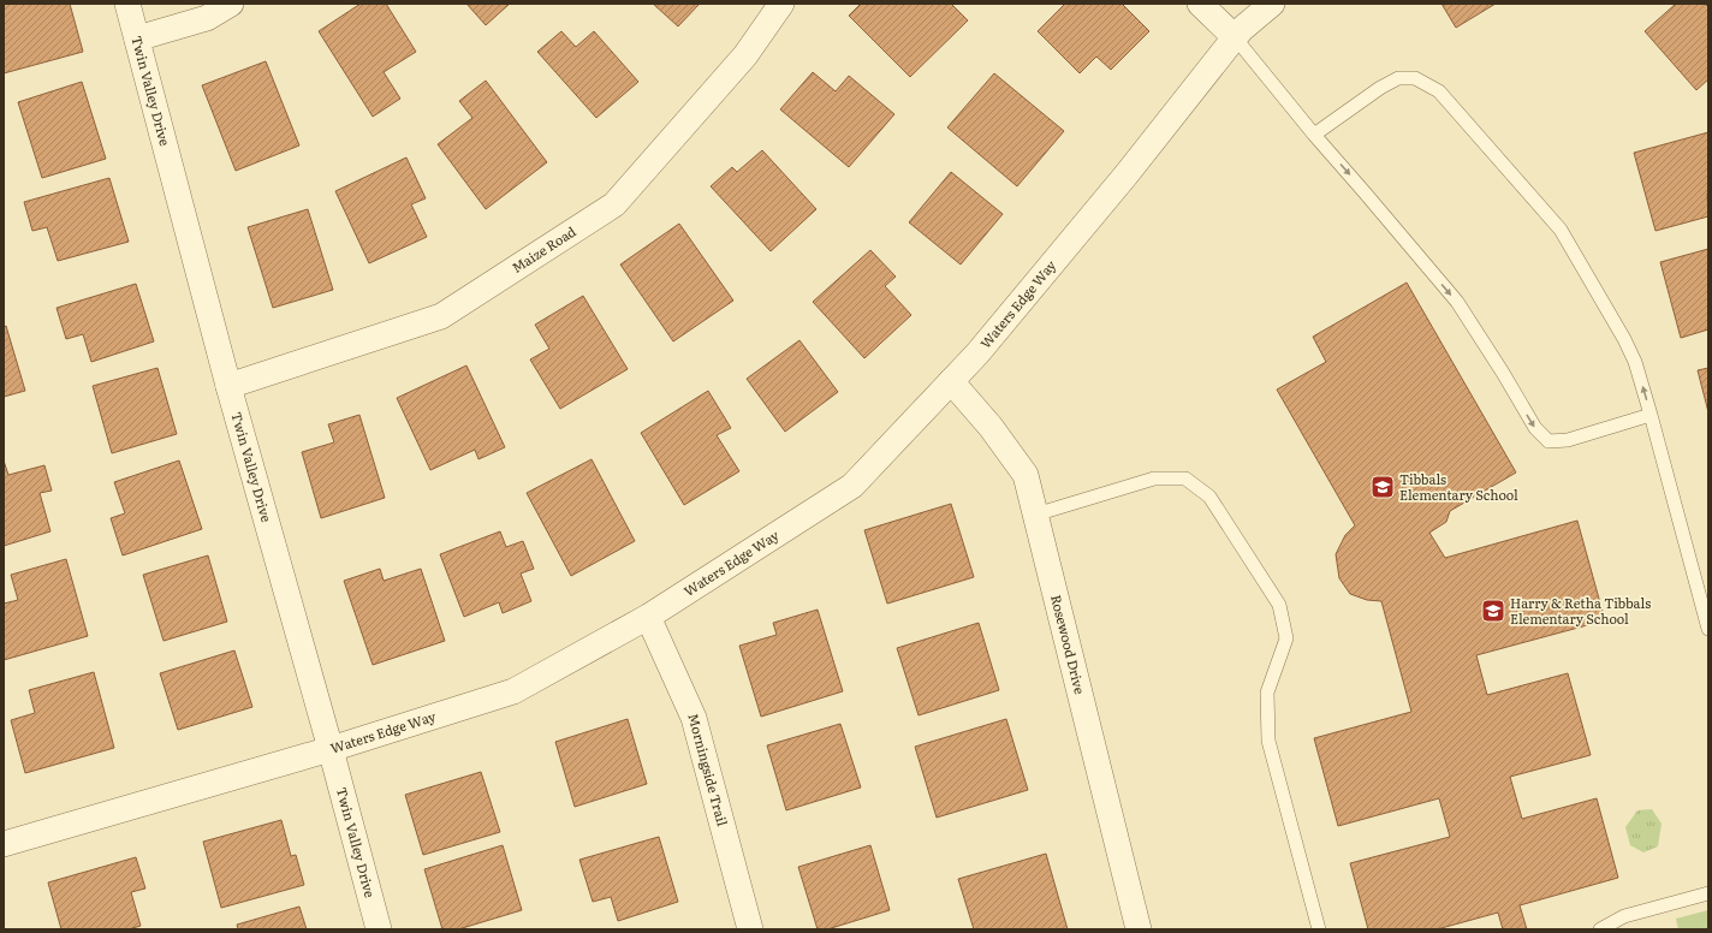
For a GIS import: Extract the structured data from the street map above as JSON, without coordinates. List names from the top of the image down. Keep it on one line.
{"streets":{"street":["Twin Valley Drive","Maize Road","Waters Edge Way","Rosewood Drive","Morningside Trail"]},"crossings":[["Twin Valley Drive","Maize Road"],["Twin Valley Drive","Waters Edge Way"],["Waters Edge Way","Rosewood Drive"],["Waters Edge Way","Morningside Trail"]],"places":{"school or university":["Tibbals Elementary School","Harry & Retha Tibbals Elementary School"]}}
